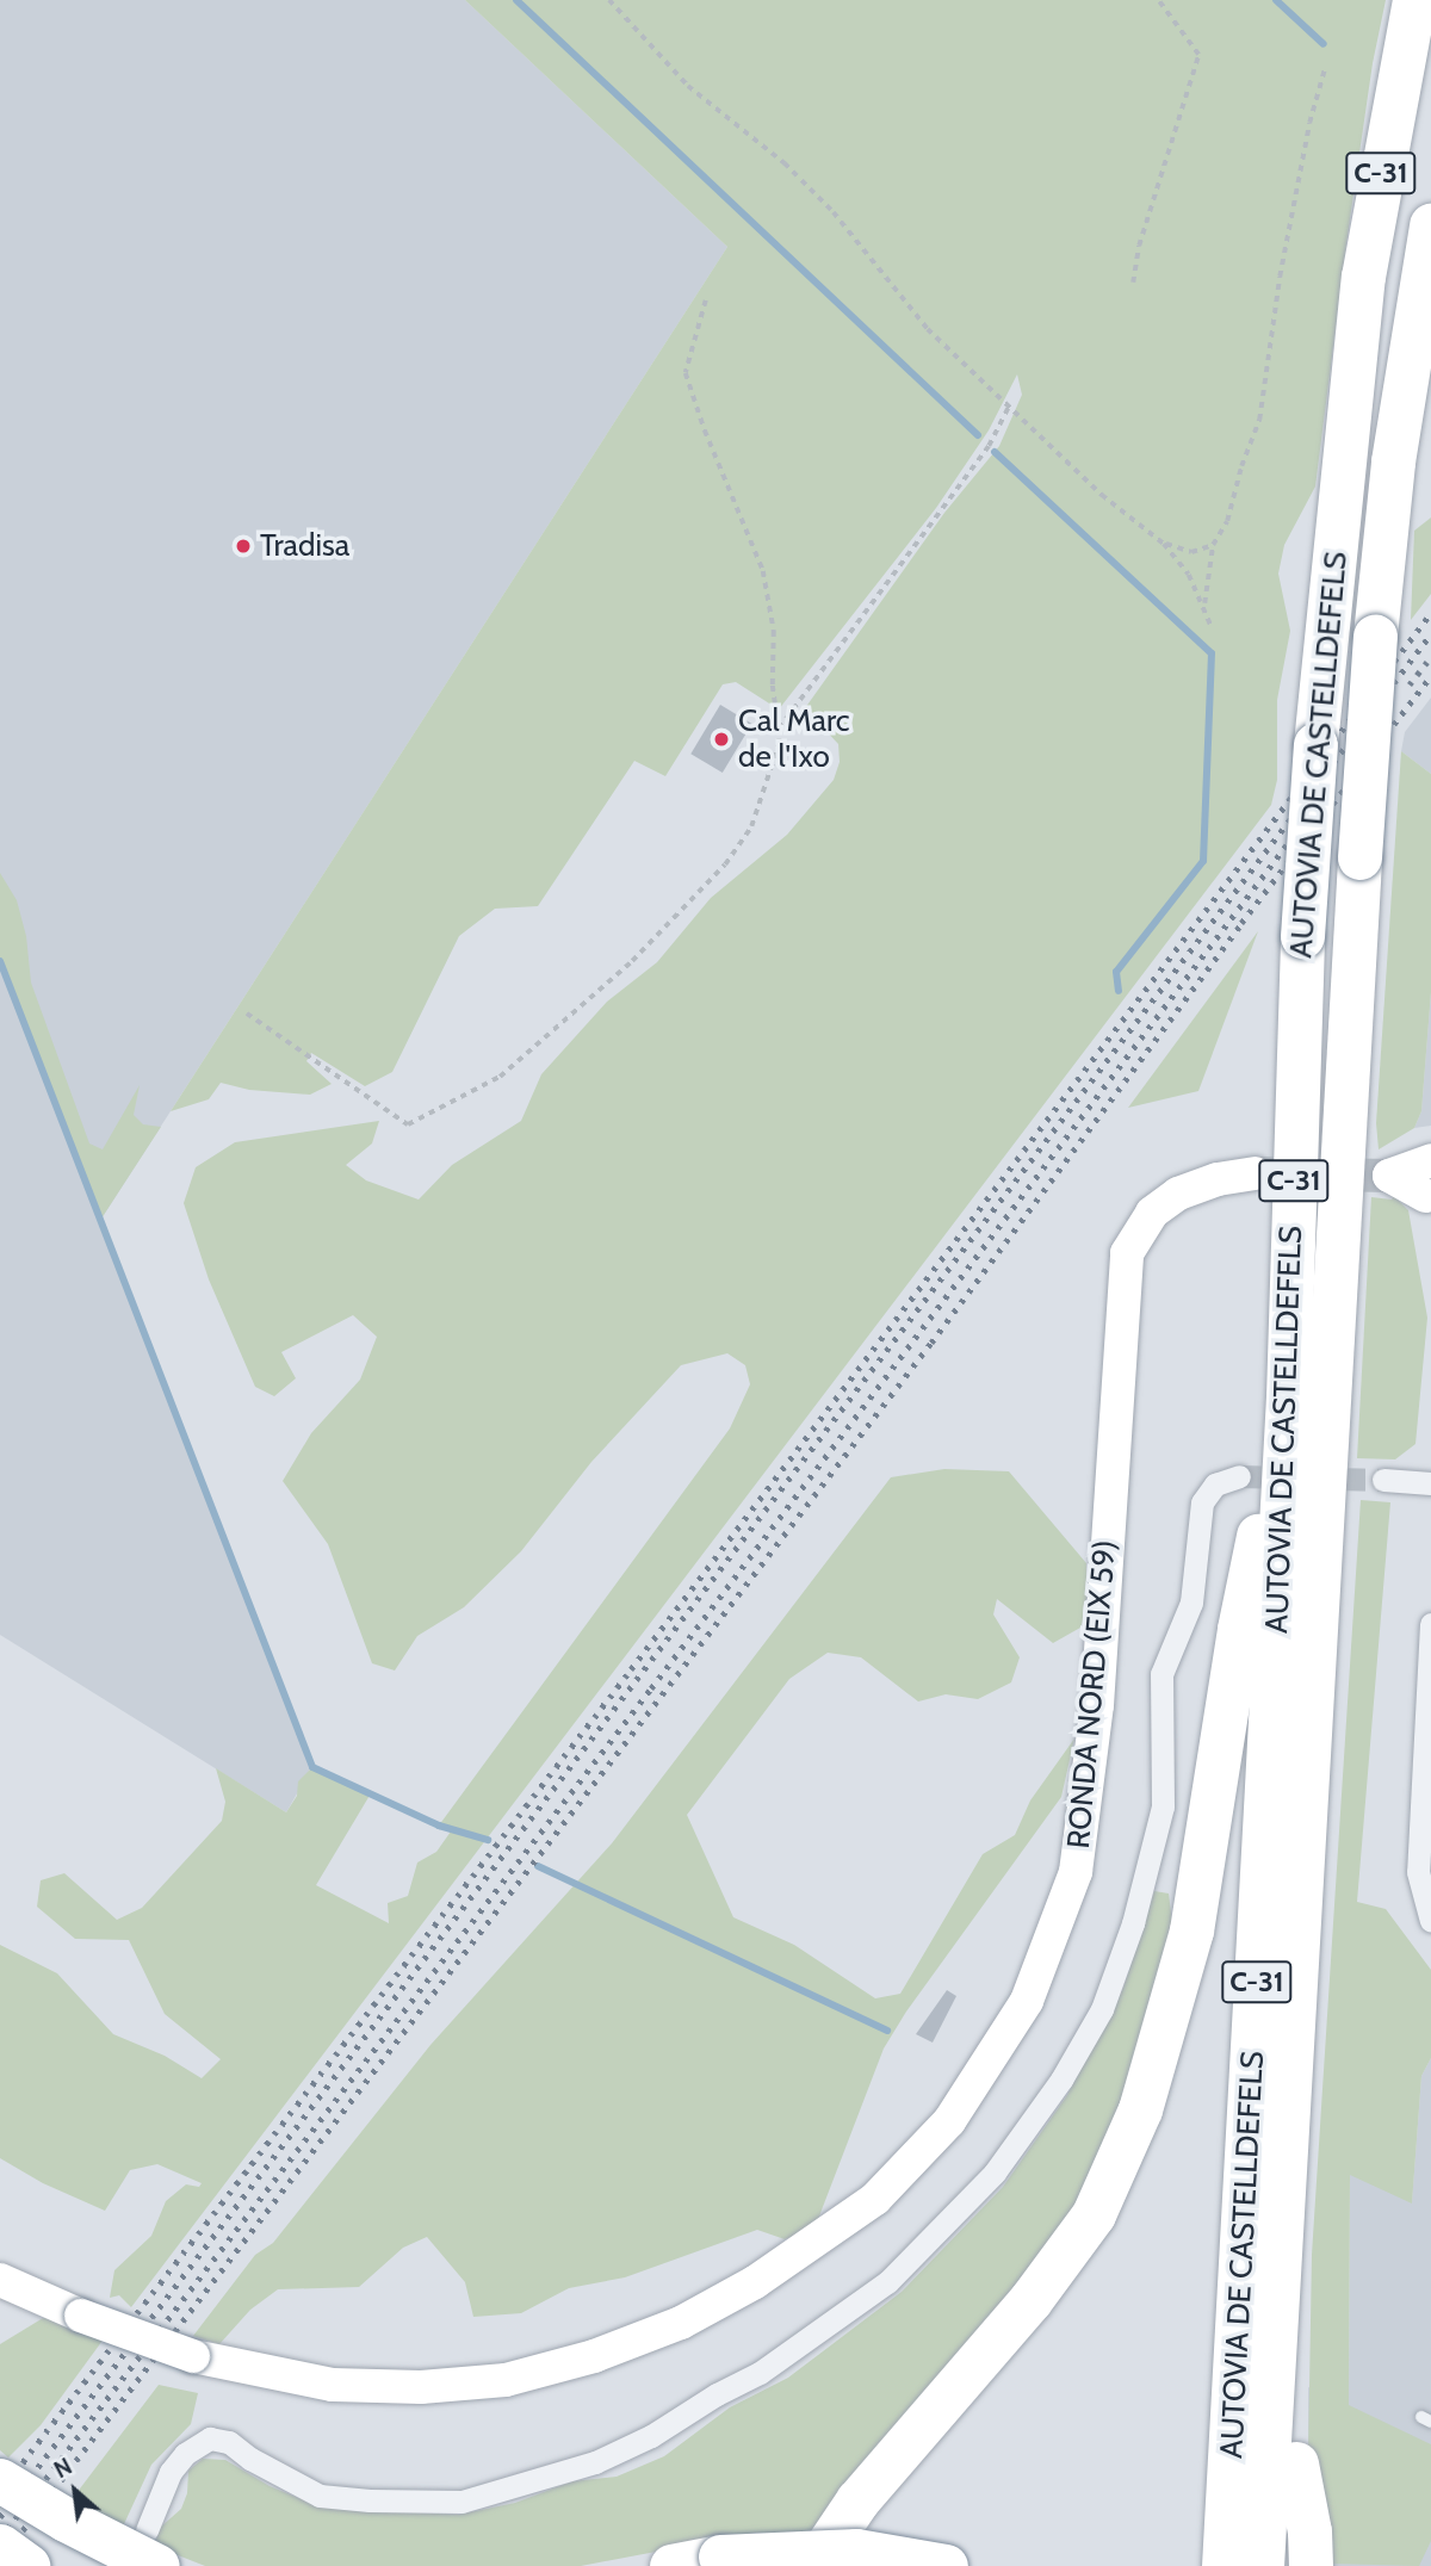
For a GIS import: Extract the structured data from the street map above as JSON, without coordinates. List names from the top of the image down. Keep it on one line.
{"streets":{"highway":["C-31","AUTOVIA DE CASTELLDEFELS"],"main road":["RONDA NORD (EIX 59)"]},"places":["Tradisa","Cal Marc de l'Ixo"],"north":"top left"}
